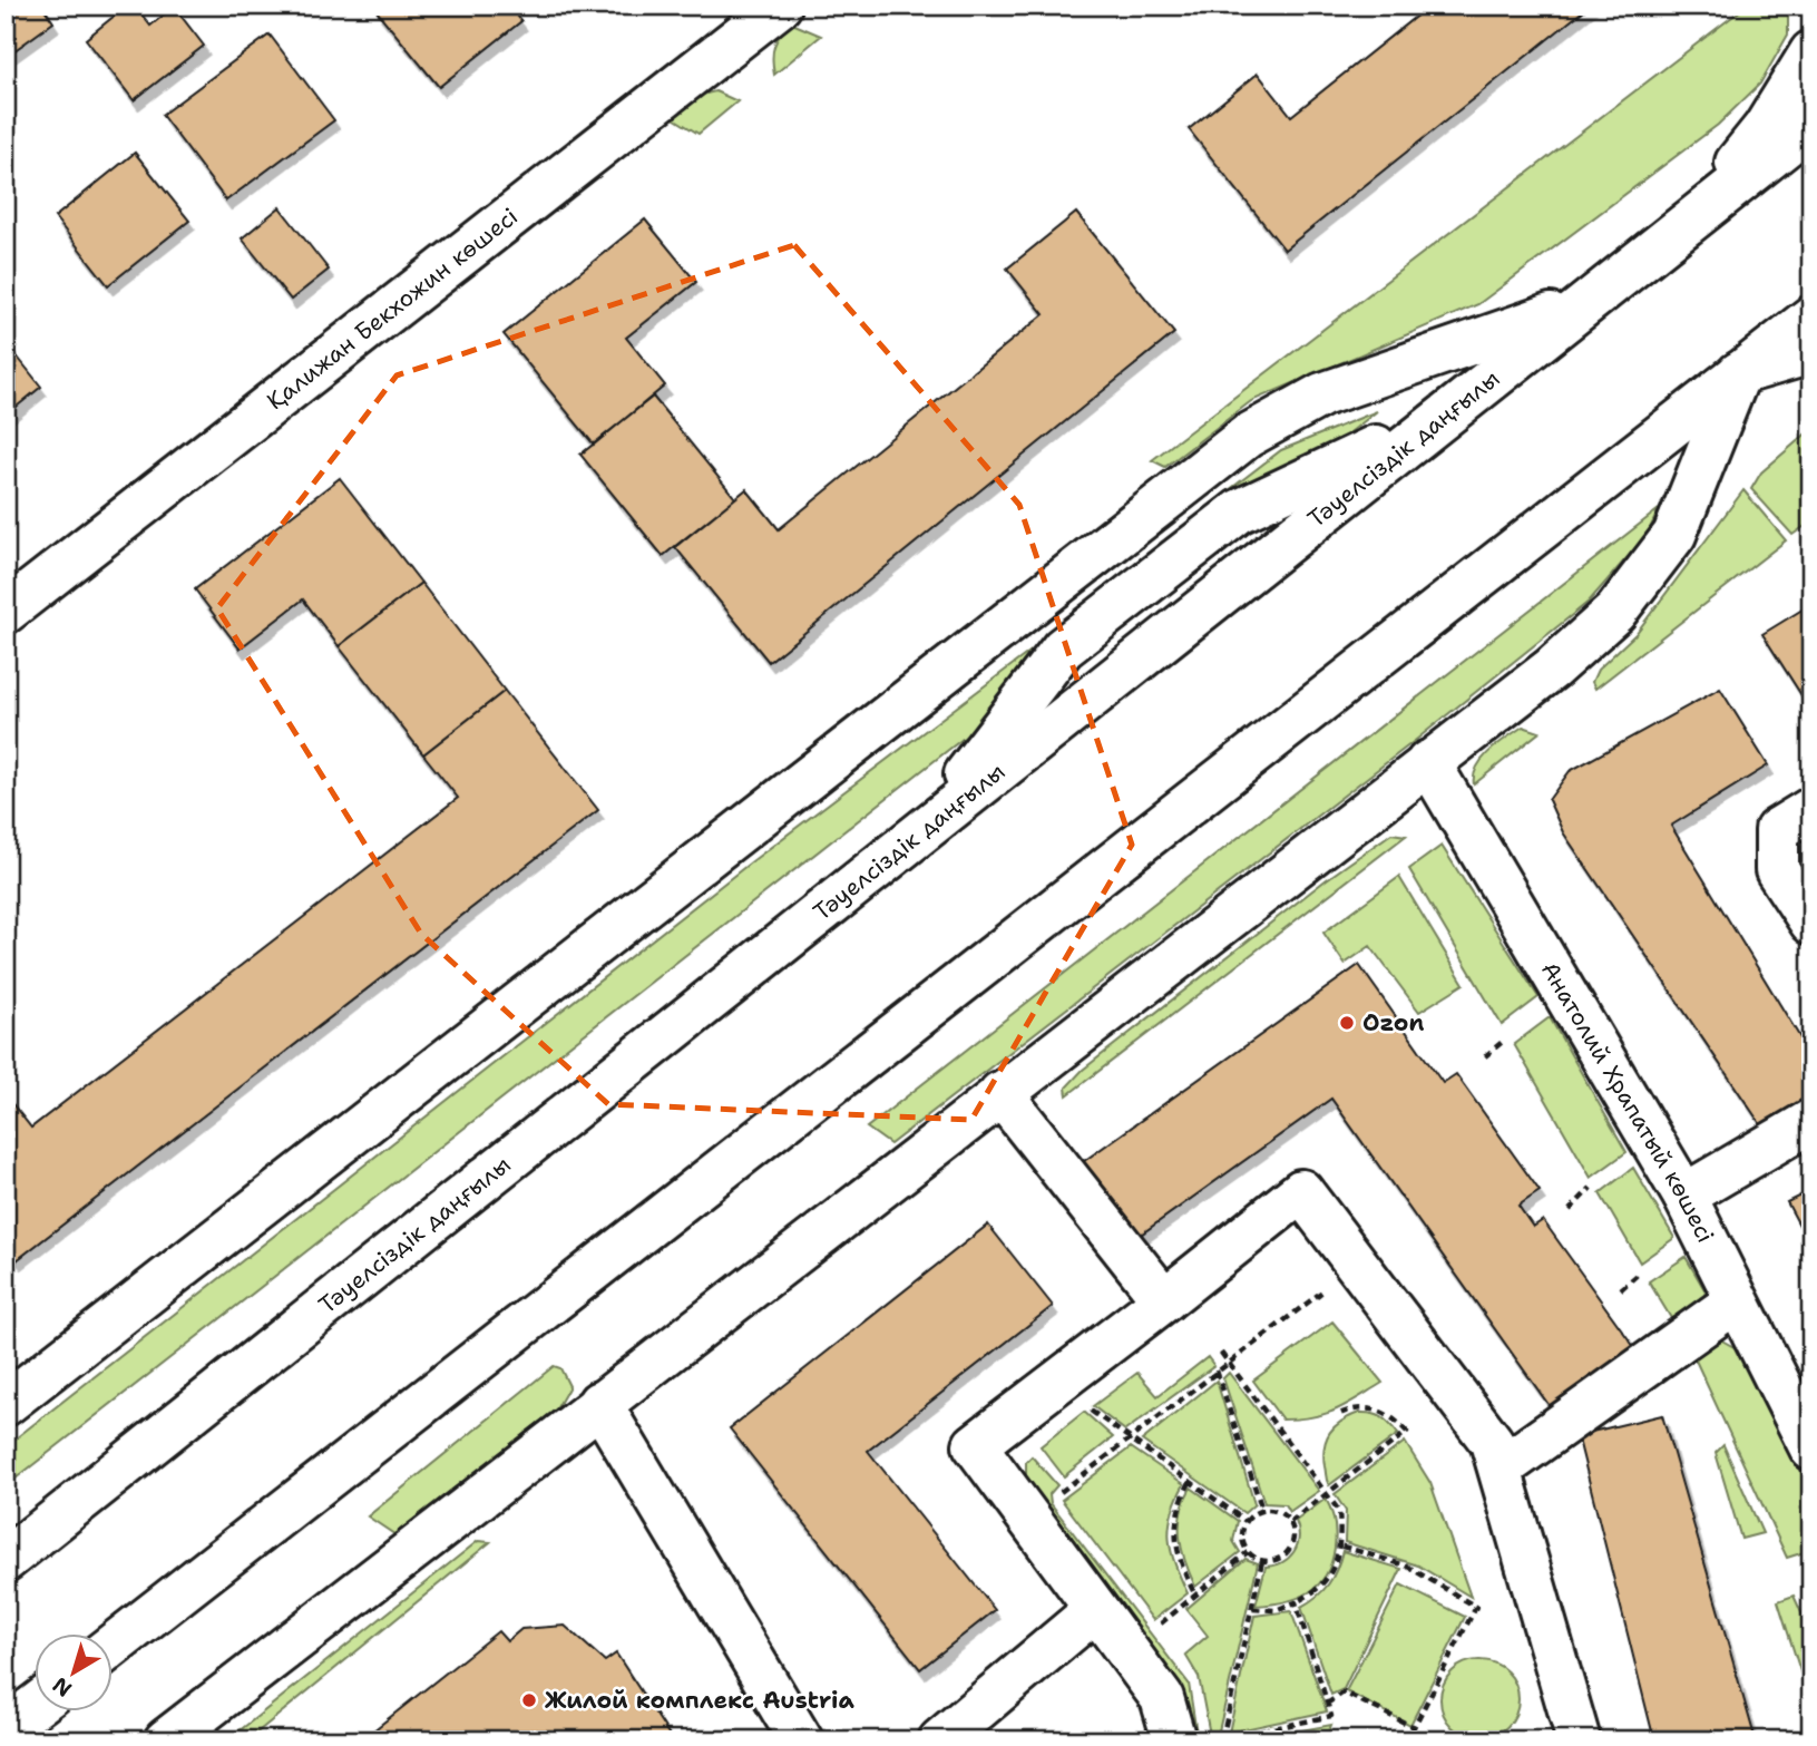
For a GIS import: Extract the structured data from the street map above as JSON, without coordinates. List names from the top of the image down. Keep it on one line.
{"streets":{"main road":["Қалижан Бекхожин көшесі","Тәуелсіздік даңғылы","Анатолий Храпатый көшесі"]},"places":["Ozon","Жилой комплекс Austria"],"north":"bottom left"}
